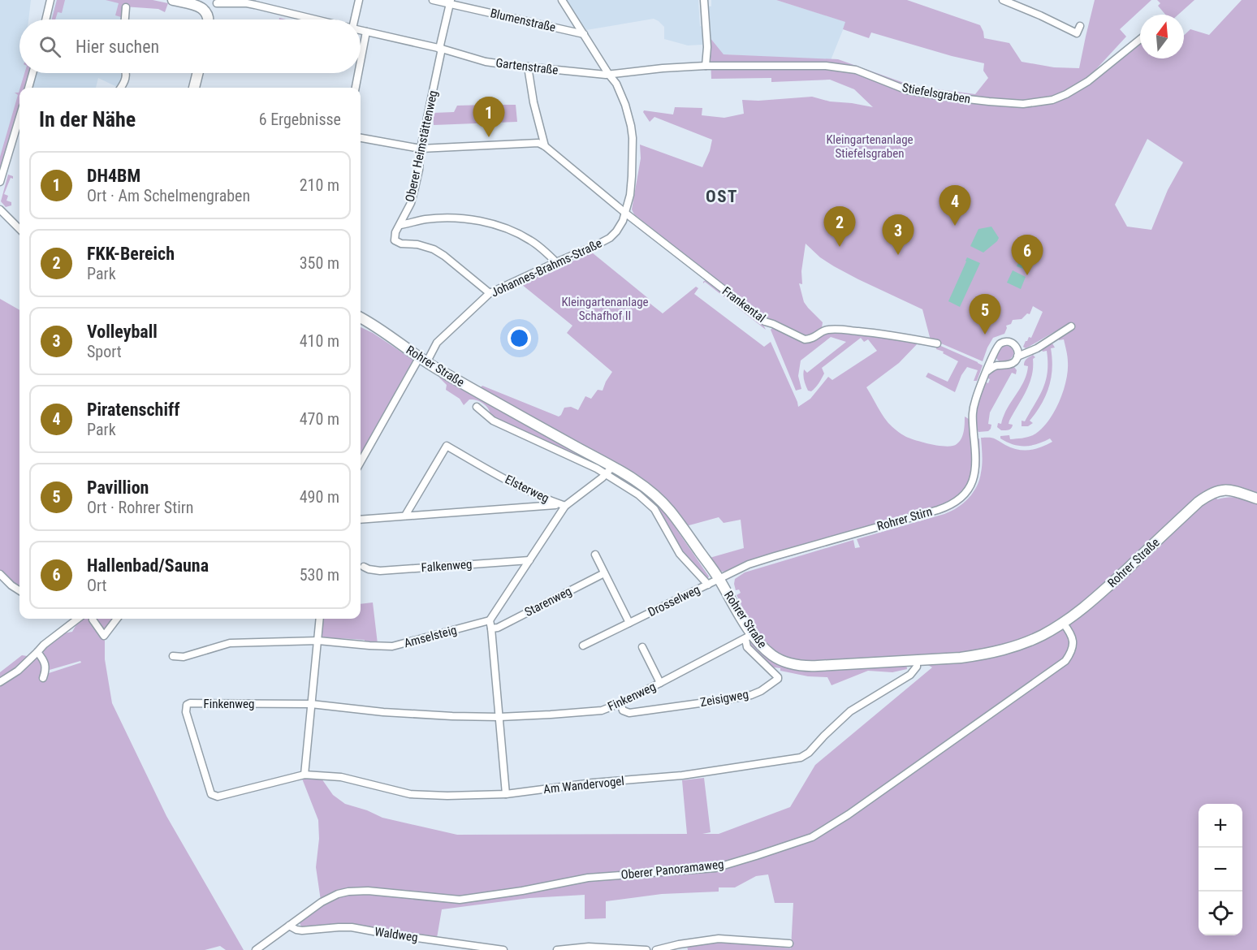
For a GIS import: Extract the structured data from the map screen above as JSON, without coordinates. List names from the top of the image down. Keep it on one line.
{"streets":{"main road":["Rohrer Straße"],"street":["Blumenstraße","Gartenstraße","Stiefelsgraben","Oberer Heimstättenweg","Johannes-Brahms-Straße","Frankental","Elsterweg","Rohrer Stirn","Falkenweg","Drosselweg","Starenweg","Amselsteig","Finkenweg","Zeisigweg","Am Wandervogel","Oberer Panoramaweg","Waldweg"]},"crossings":[["Blumenstraße","Oberer Heimstättenweg"],["Blumenstraße","Johannes-Brahms-Straße"],["Gartenstraße","Stiefelsgraben"],["Gartenstraße","Oberer Heimstättenweg"],["Gartenstraße","Johannes-Brahms-Straße"],["Oberer Heimstättenweg","Johannes-Brahms-Straße"],["Johannes-Brahms-Straße","Frankental"],["Johannes-Brahms-Straße","Rohrer Straße"],["Rohrer Straße","Rohrer Stirn"],["Rohrer Straße","Drosselweg"],["Rohrer Straße","Finkenweg"],["Rohrer Straße","Zeisigweg"],["Rohrer Straße","Am Wandervogel"],["Rohrer Straße","Oberer Panoramaweg"],["Rohrer Stirn","Drosselweg"],["Finkenweg","Zeisigweg"],["Finkenweg","Am Wandervogel"],["Oberer Panoramaweg","Waldweg"]],"districts":["OST"],"parks":["Kleingartenanlage Stiefelsgraben","Kleingartenanlage Schafhof II"],"north":"top","page":{"search":"Hier suchen","heading":["In der Nähe","6 Ergebnisse"],"pins":["1","4","2","3","6","5"],"list":[{"mark":"1","name":"DH4BM","note":"Ort · Am Schelmengraben","value":"210 m"},{"mark":"2","name":"FKK-Bereich","note":"Park","value":"350 m"},{"mark":"3","name":"Volleyball","note":"Sport","value":"410 m"},{"mark":"4","name":"Piratenschiff","note":"Park","value":"470 m"},{"mark":"5","name":"Pavillion","note":"Ort · Rohrer Stirn","value":"490 m"},{"mark":"6","name":"Hallenbad/Sauna","note":"Ort","value":"530 m"}],"map_buttons":["+","−"]}}
